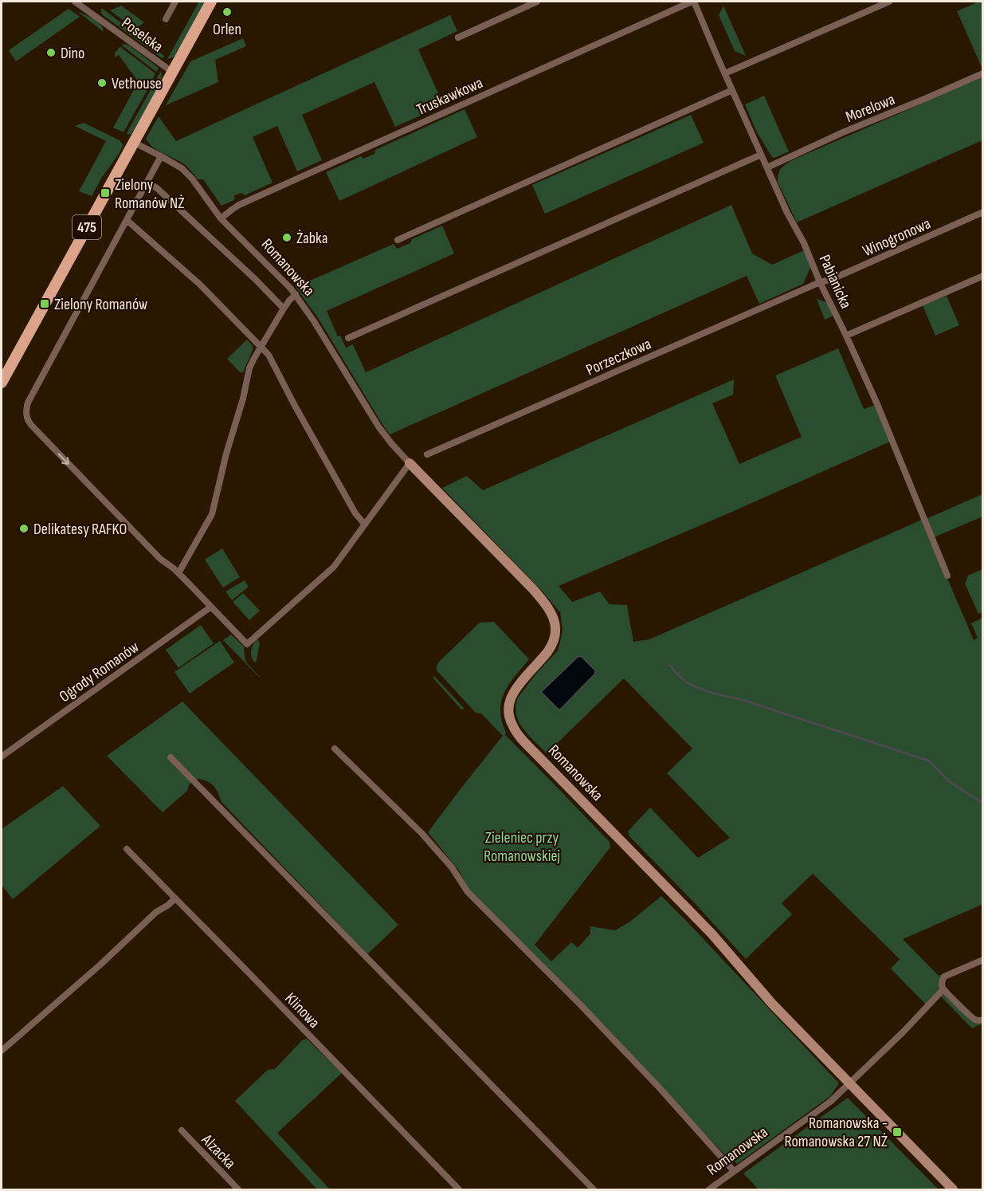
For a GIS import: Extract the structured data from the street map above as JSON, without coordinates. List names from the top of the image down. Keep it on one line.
{"streets":{"main road":["475"],"street":["Poselska","Truskawkowa","Morelowa","Winogronowa","Romanowska","Pabianicka","Porzeczkowa","Ogrody Romanów","Klinowa","Alzacka"]},"crossings":[["Poselska","475"],["Truskawkowa","Romanowska"],["Truskawkowa","Pabianicka"],["Morelowa","Pabianicka"],["475","Romanowska"],["Winogronowa","Pabianicka"],["Winogronowa","Porzeczkowa"],["Pabianicka","Porzeczkowa"]],"parks":["Zieleniec przy Romanowskiej"],"places":{"other":["Orlen","Dino","Vethouse","Żabka","Delikatesy RAFKO"],"transit":["Zielony Romanów NŻ","Zielony Romanów","Romanowska - Romanowska 27 NŻ"]}}
